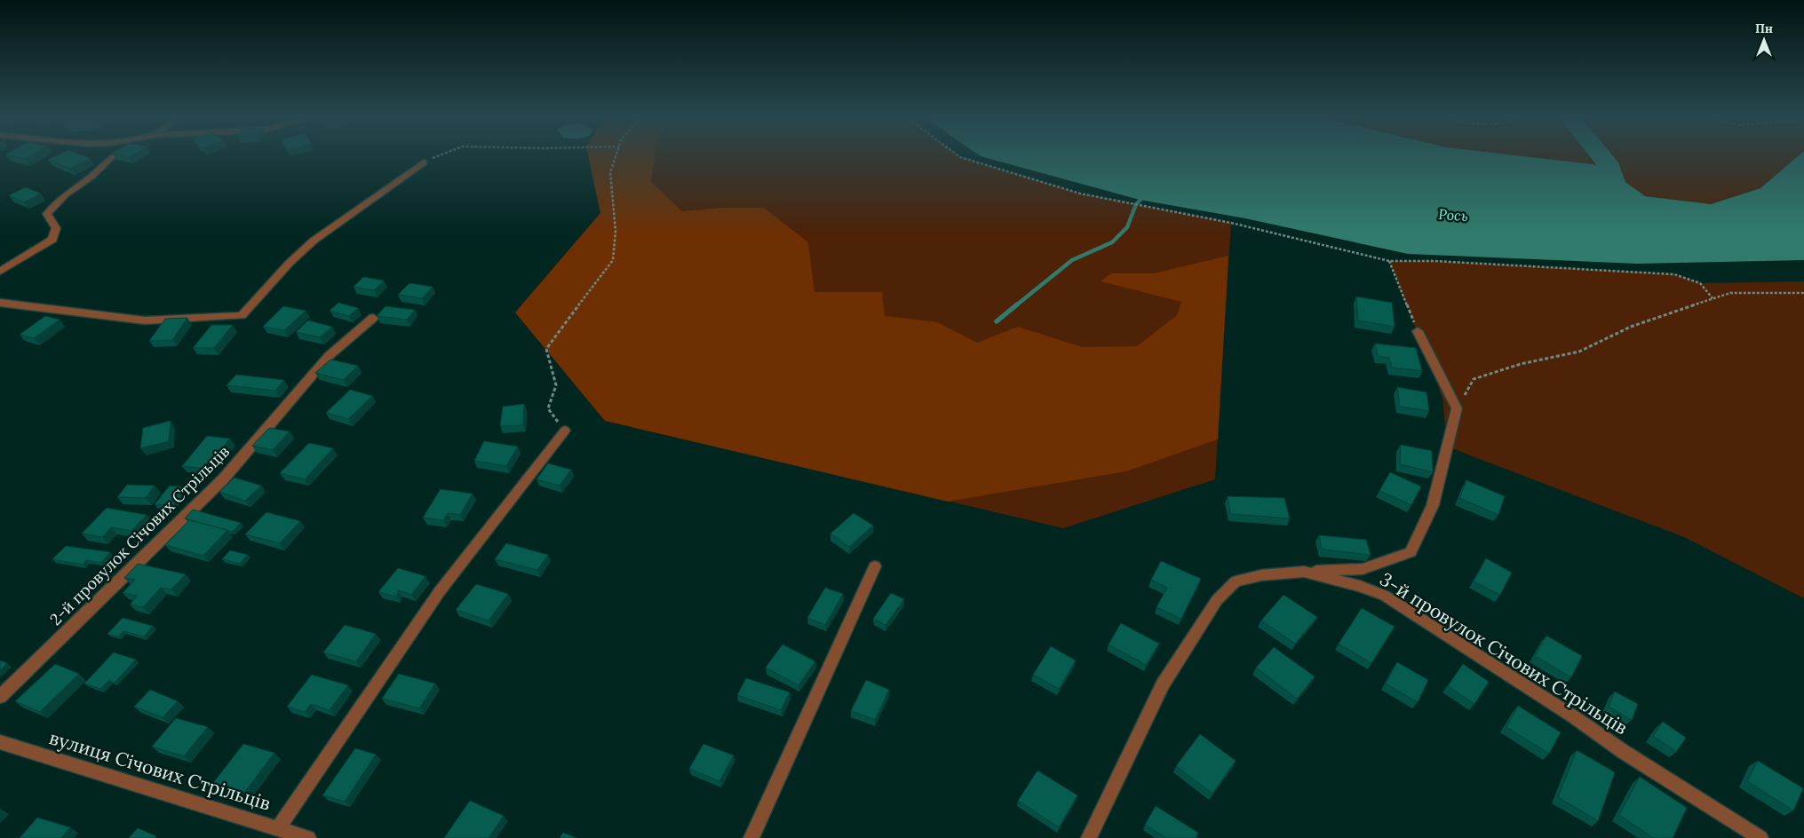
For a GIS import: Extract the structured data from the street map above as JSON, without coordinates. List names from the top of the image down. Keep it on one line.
{"streets":{"street":["2-й провулок Січових Стрільців","3-й провулок Січових Стрільців","вулиця Січових Стрільців"]},"water":["Рось"],"north":"top"}
